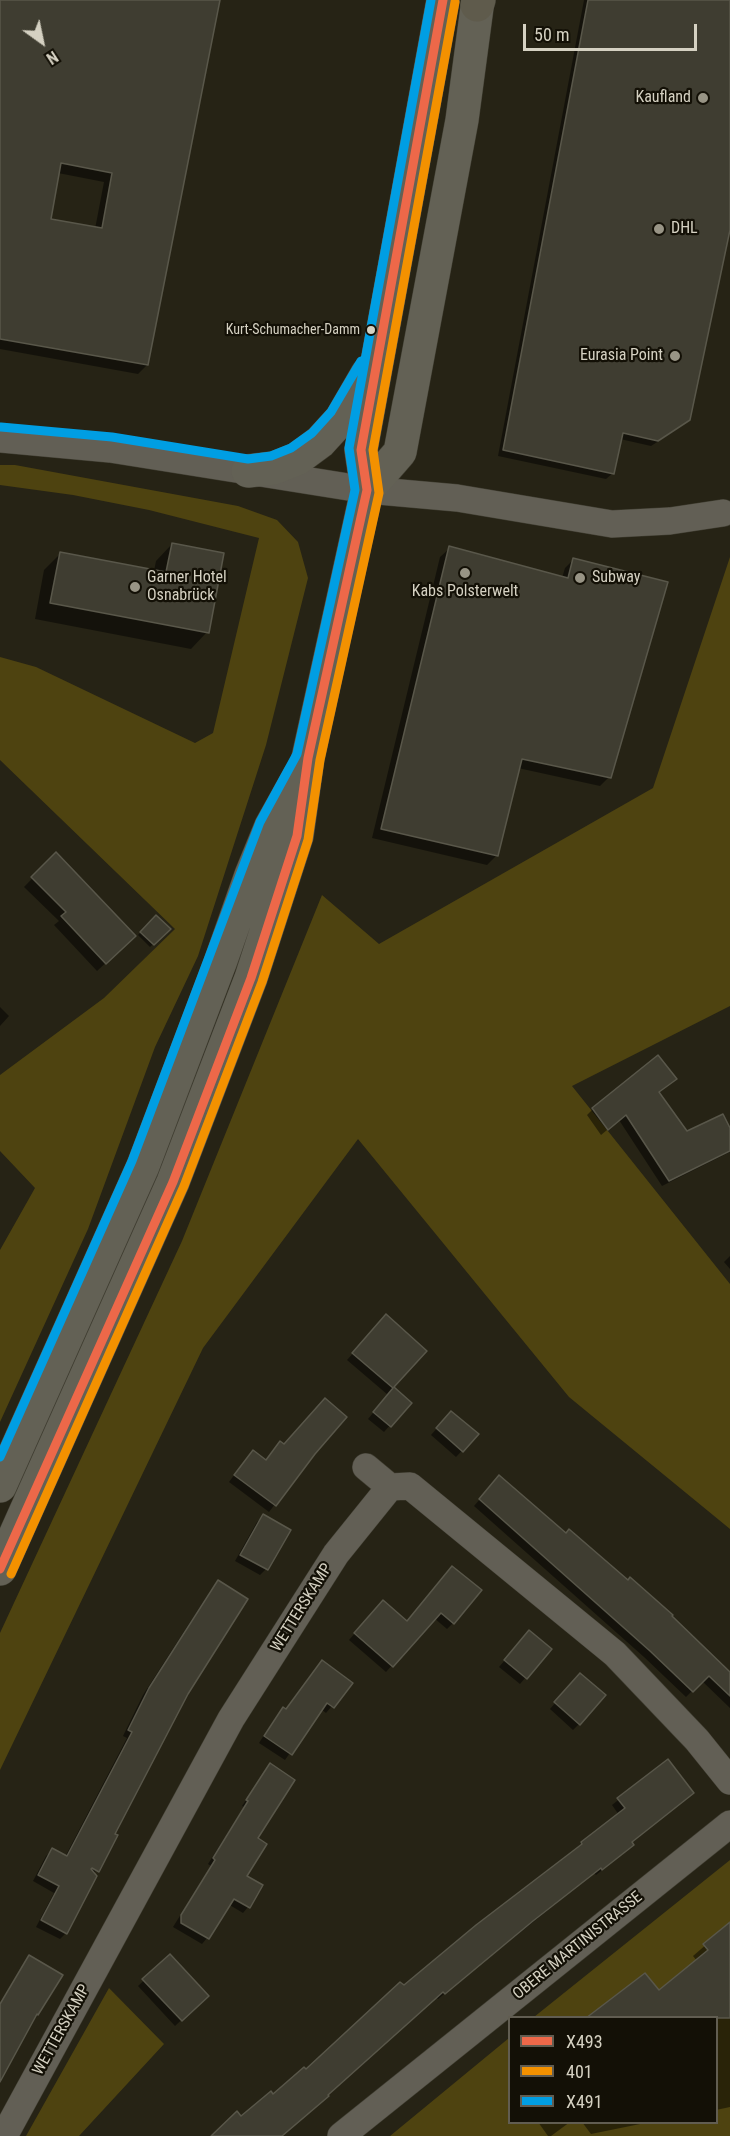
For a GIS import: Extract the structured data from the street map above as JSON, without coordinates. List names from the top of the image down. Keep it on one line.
{"streets":{"street":["WETTERSKAMP","OBERE MARTINISTRASSE"]},"places":["Kaufland","DHL","Kurt-Schumacher-Damm","Eurasia Point","Kabs Polsterwelt","Subway","Garner Hotel Osnabrück"],"lines":["transit line X493","transit line X491","transit line 401"],"legend":["X493","401","X491"],"scale_bar":"50 m","north":"bottom right"}
